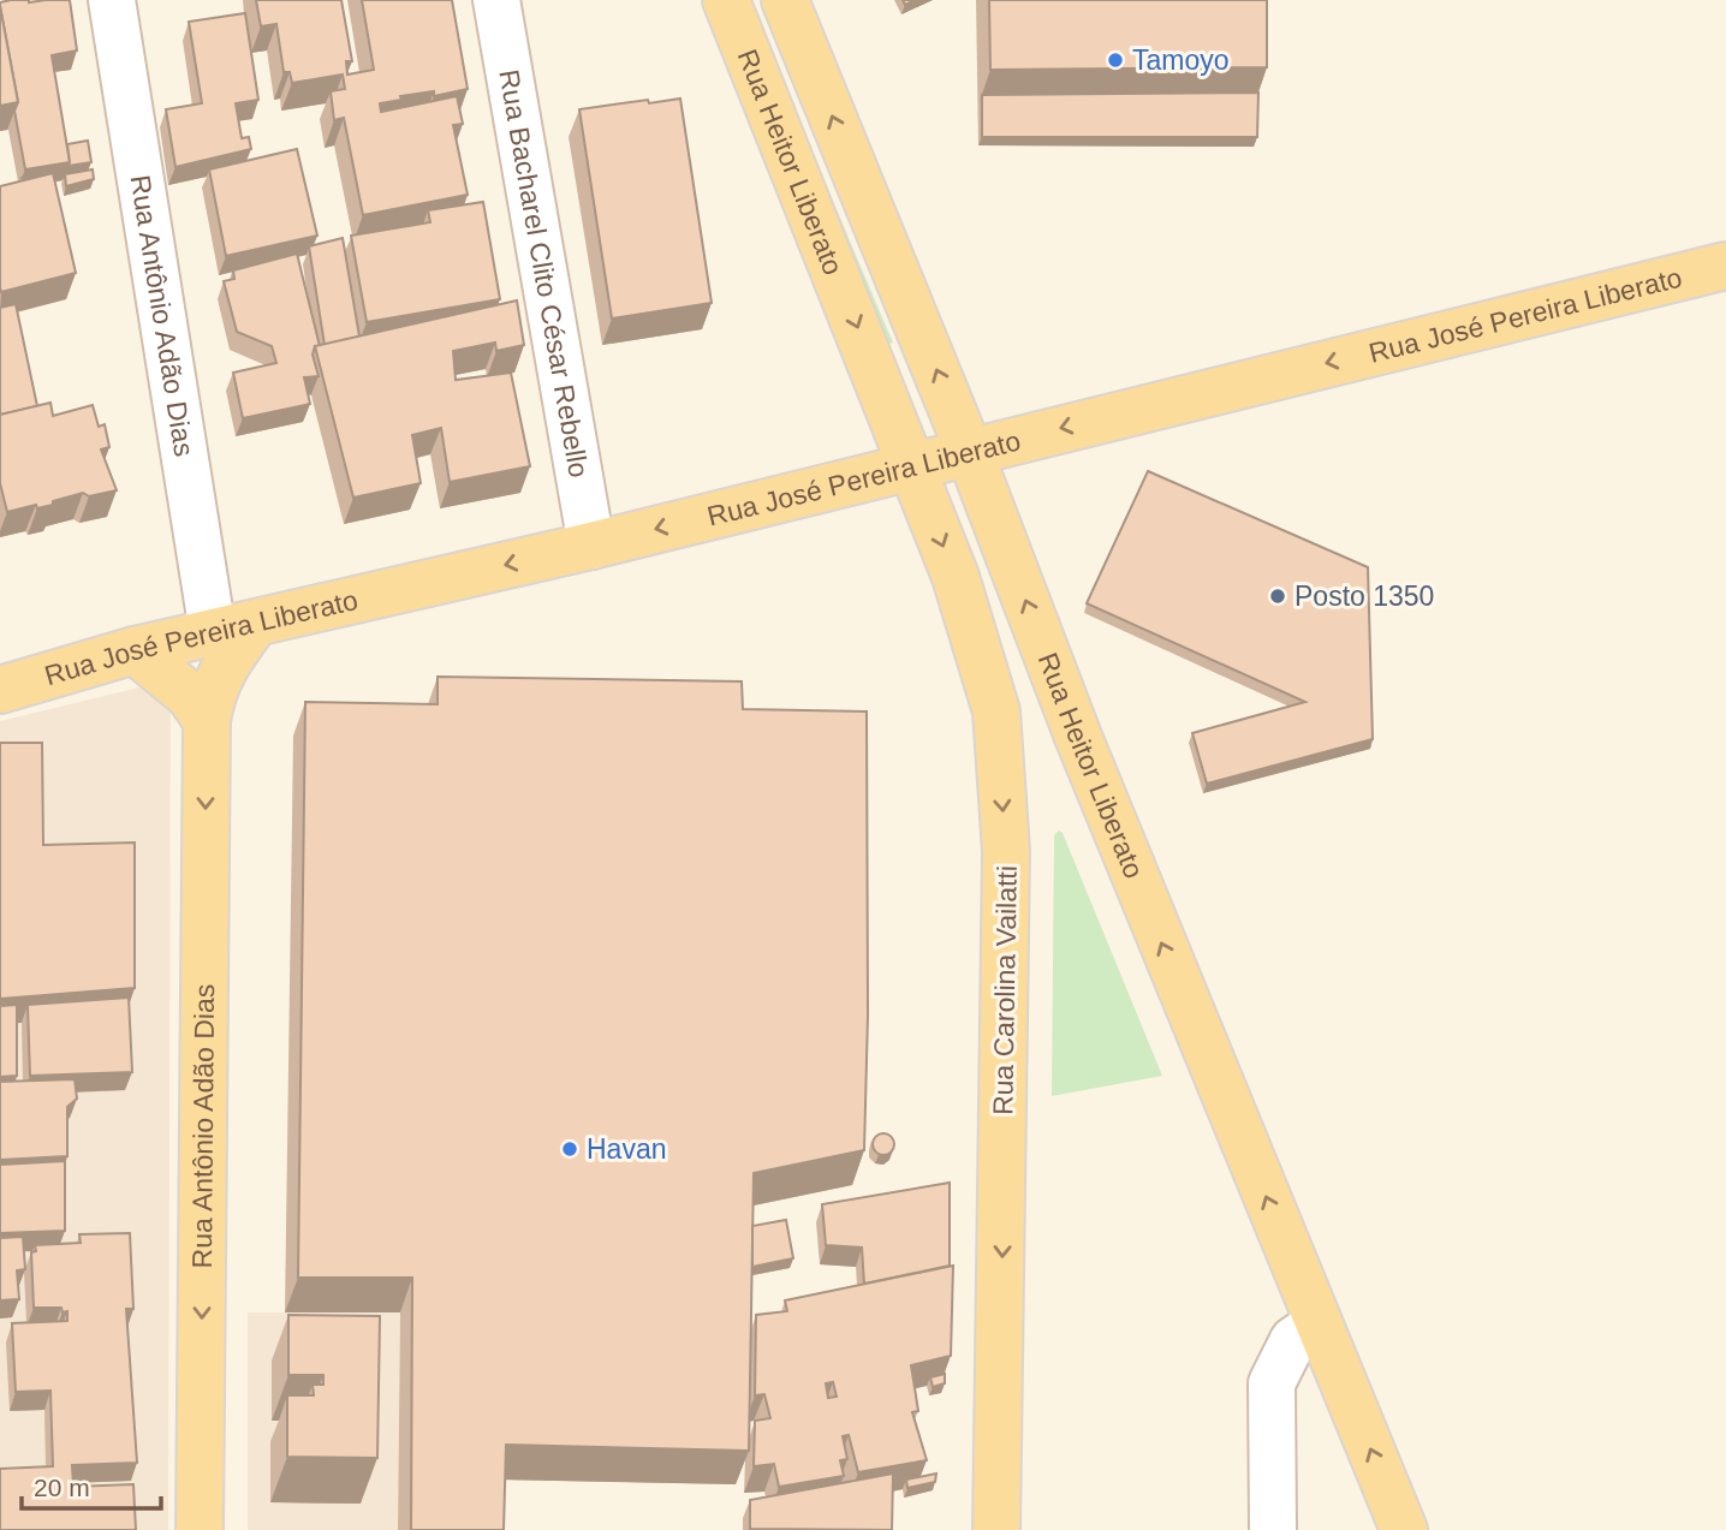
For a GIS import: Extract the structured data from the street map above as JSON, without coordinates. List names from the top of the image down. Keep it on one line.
{"streets":{"main road":["Rua Heitor Liberato","Rua José Pereira Liberato","Rua Antônio Adão Dias","Rua Carolina Vailatti"],"street":["Rua Bacharel Clito César Rebello"]},"crossings":[["Rua Heitor Liberato","Rua José Pereira Liberato"],["Rua Heitor Liberato","Rua Carolina Vailatti"],["Rua Bacharel Clito César Rebello","Rua José Pereira Liberato"],["Rua José Pereira Liberato","Rua Antônio Adão Dias"],["Rua José Pereira Liberato","Rua Carolina Vailatti"]],"one_way":["Rua José Pereira Liberato","Rua Antônio Adão Dias","Rua Carolina Vailatti"],"places":["Tamoyo","Posto 1350","Havan"],"scale_bar":"20 m"}
